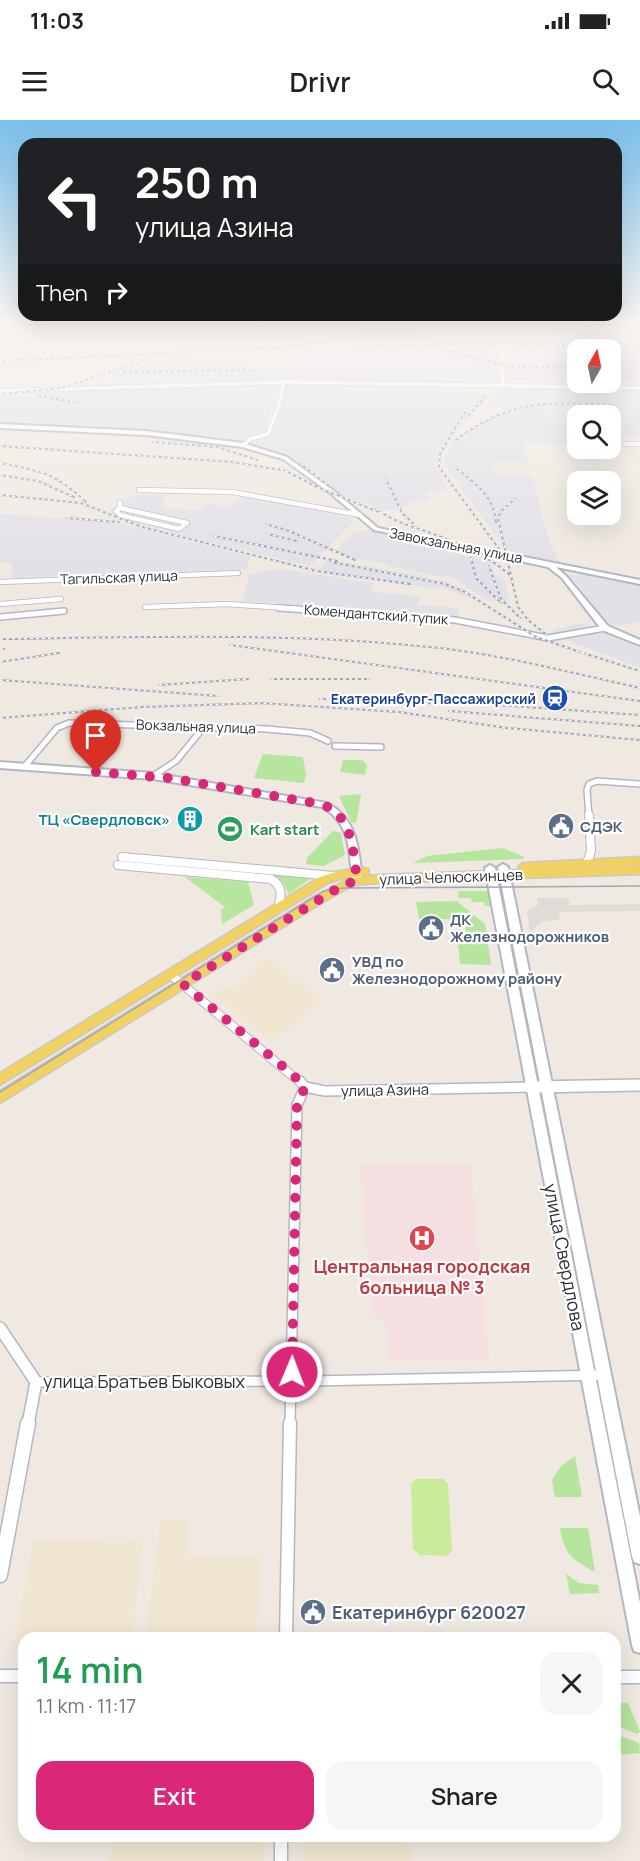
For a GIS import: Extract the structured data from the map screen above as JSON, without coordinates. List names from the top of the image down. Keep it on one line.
{"streets":{"main road":["Завокзальная улица","улица Челюскинцев","улица Свердлова"],"street":["Тагильская улица","Комендантский тупик","Вокзальная улица","улица Азина","улица Братьев Быковых"]},"crossings":[["Завокзальная улица","Комендантский тупик"],["улица Челюскинцев","улица Свердлова"],["улица Азина","улица Свердлова"],["улица Свердлова","улица Братьев Быковых"]],"places":{"station":["Екатеринбург-Пассажирский"],"building":["ТЦ «Свердловск»"],"public building":["СДЭК","ДК Железнодорожников","УВД по Железнодорожному району","Екатеринбург 620027"],"sports":["Kart start"],"hospital":["Центральная городская больница № 3"]},"north":"top","page":{"status":"11:03","header":"Drivr","turn":["250 m","улица Азина"],"then":"Then","heading":["14 min","1.1 km · 11:17"],"buttons":["Exit","Share"]}}
